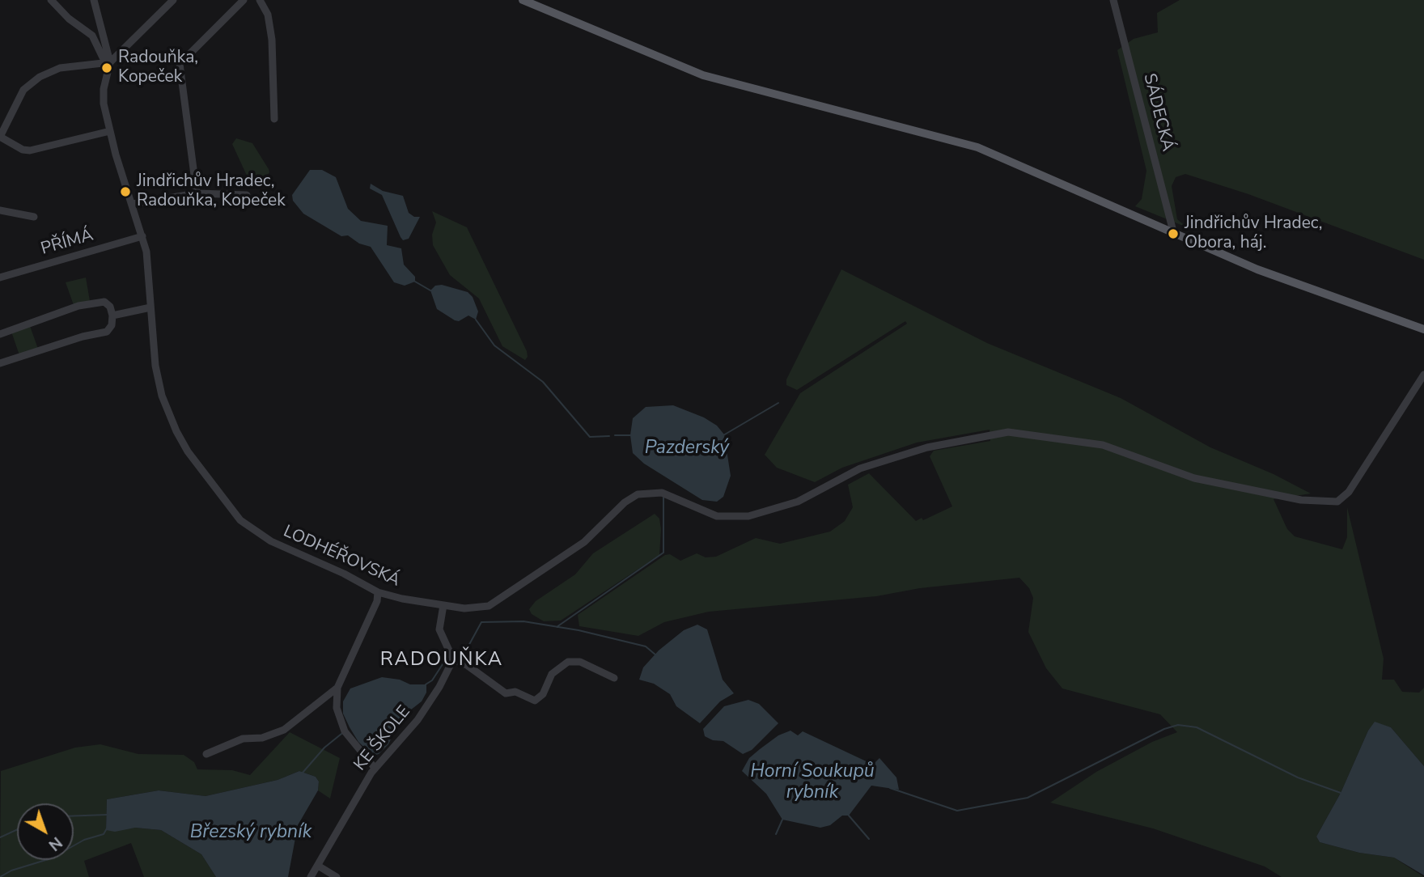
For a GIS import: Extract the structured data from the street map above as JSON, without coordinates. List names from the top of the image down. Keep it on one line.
{"streets":{"street":["SÁDECKÁ","PŘÍMÁ","LODHÉŘOVSKÁ","KE ŠKOLE"]},"crossings":[["PŘÍMÁ","LODHÉŘOVSKÁ"]],"districts":["RADOUŇKA"],"water":["Pazderský","Horní Soukupů rybník","Březský rybník"],"places":["Radouňka, Kopeček","Jindřichův Hradec, Radouňka, Kopeček","Jindřichův Hradec, Obora, háj."],"north":"bottom right"}
